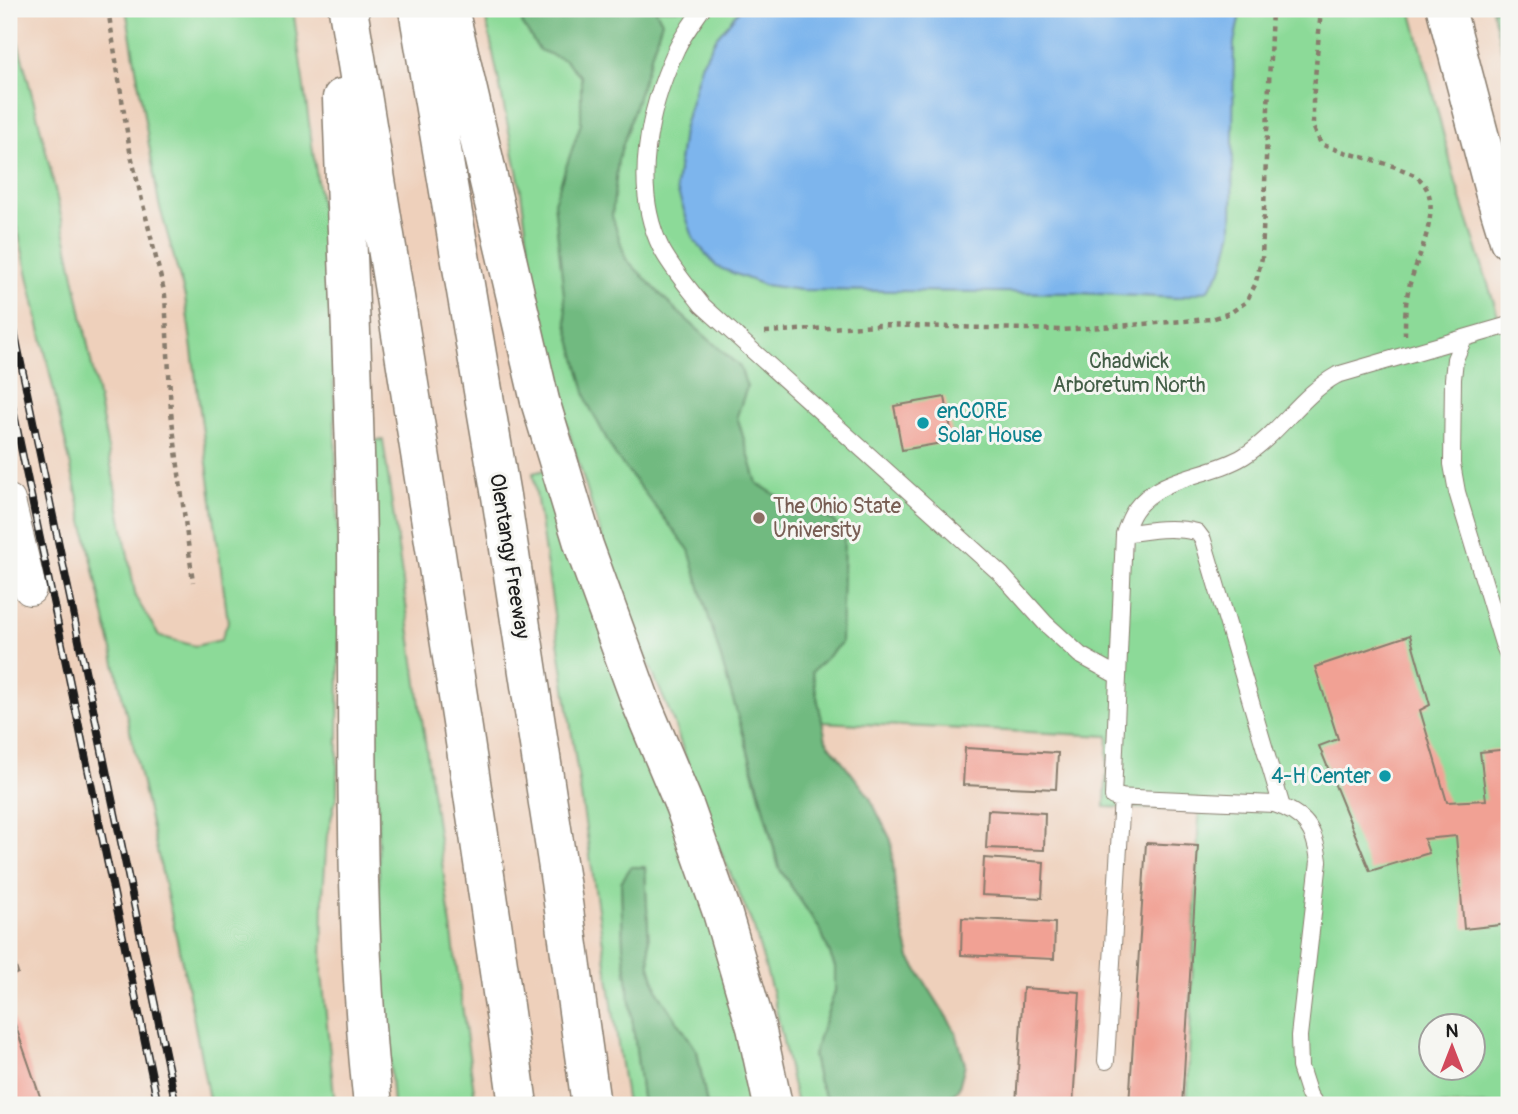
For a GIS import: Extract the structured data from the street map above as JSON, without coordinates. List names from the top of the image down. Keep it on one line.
{"streets":{"main road":["Olentangy Freeway"]},"parks":["Chadwick Arboretum North"],"places":["enCORE Solar House","The Ohio State University","4-H Center"],"north":"top"}
